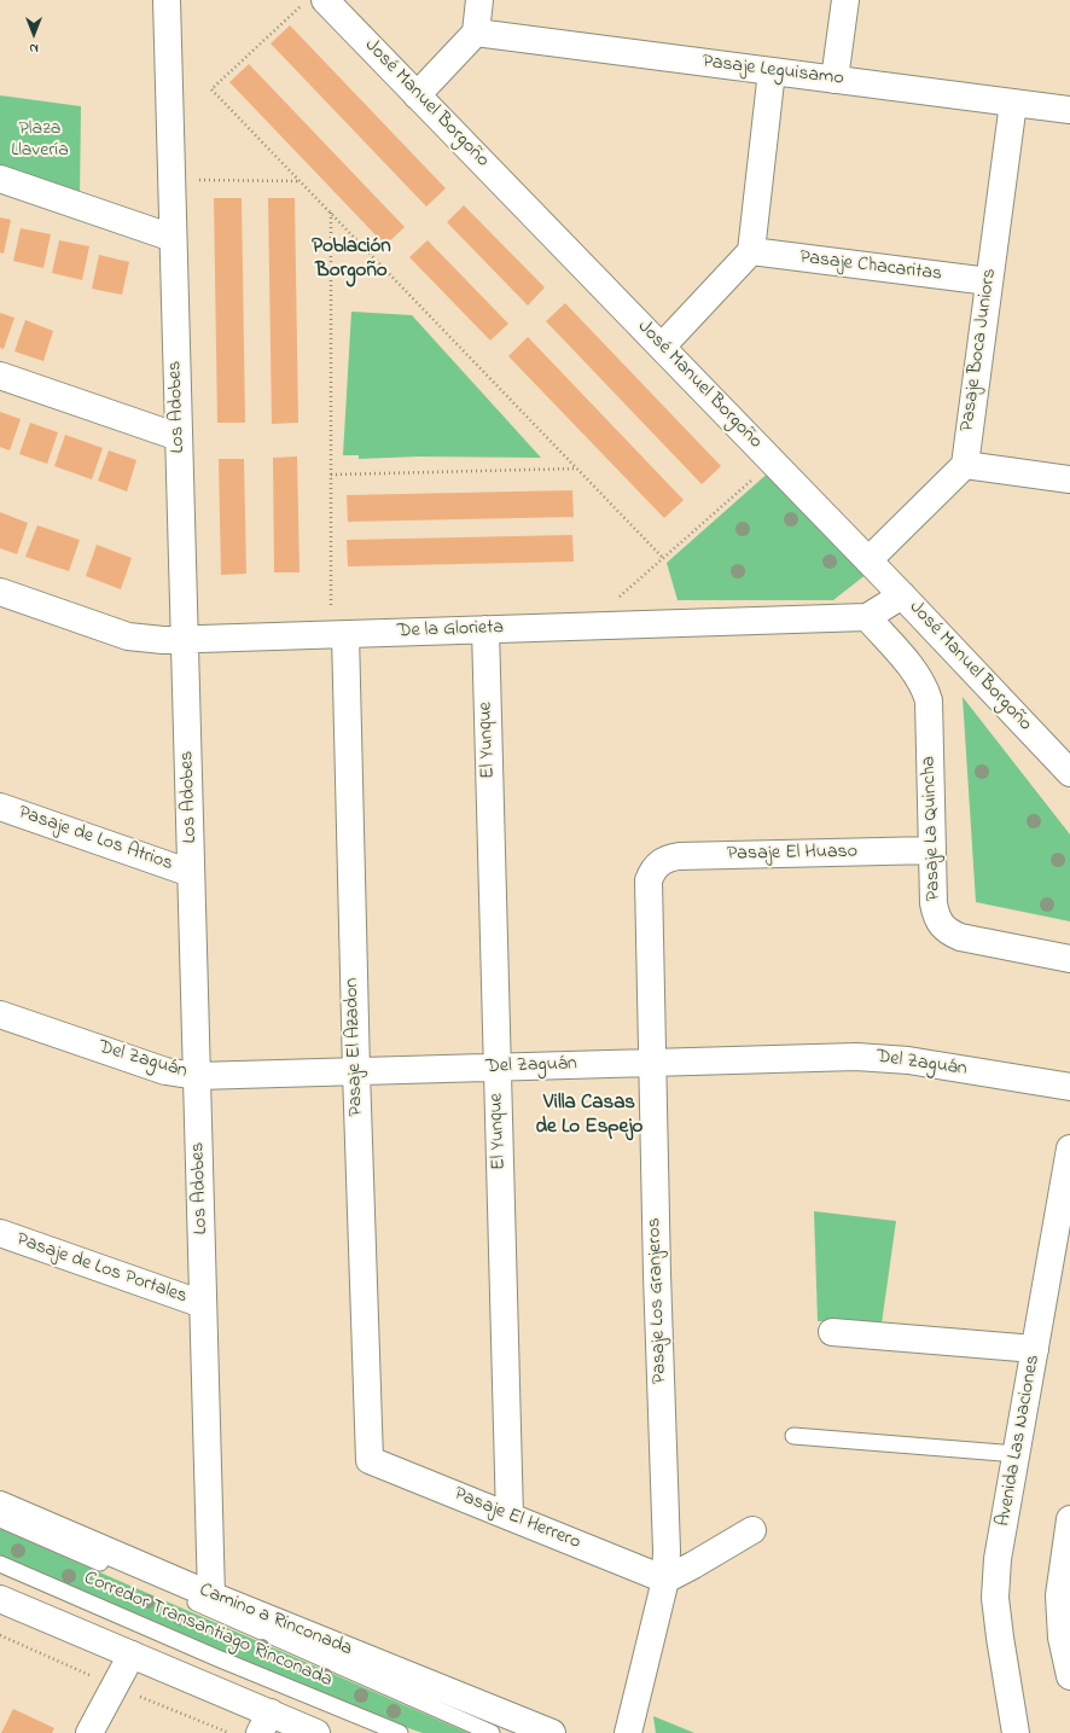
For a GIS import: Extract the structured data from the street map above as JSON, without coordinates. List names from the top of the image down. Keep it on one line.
{"streets":{"street":["Pasaje Leguisamo","José Manuel Borgoño","Pasaje Chacaritas","Pasaje Boca Juniors","Los Adobes","De la Glorieta","El Yunque","Pasaje La Quincha","Pasaje de Los Atrios","Pasaje El Huaso","Pasaje El Azadon","Del Zaguán","Pasaje de Los Portales","Pasaje Los Granjeros","Avenida Las Naciones","Pasaje El Herrero","Camino a Rinconada"],"lane":["Corredor Transantiago Rinconada"]},"crossings":[["Pasaje Leguisamo","Pasaje Boca Juniors"],["José Manuel Borgoño","De la Glorieta"],["Pasaje Chacaritas","Pasaje Boca Juniors"],["Los Adobes","De la Glorieta"],["Los Adobes","Pasaje de Los Atrios"],["Los Adobes","Del Zaguán"],["Los Adobes","Pasaje de Los Portales"],["Los Adobes","Camino a Rinconada"],["De la Glorieta","El Yunque"],["De la Glorieta","Pasaje La Quincha"],["De la Glorieta","Pasaje El Azadon"],["El Yunque","Del Zaguán"],["El Yunque","Pasaje El Herrero"],["Pasaje La Quincha","Pasaje El Huaso"],["Pasaje El Huaso","Pasaje Los Granjeros"],["Pasaje El Azadon","Del Zaguán"],["Pasaje El Azadon","Pasaje El Herrero"],["Del Zaguán","Pasaje Los Granjeros"],["Pasaje Los Granjeros","Pasaje El Herrero"]],"districts":["Población Borgoño","Villa Casas de Lo Espejo"],"parks":["Plaza Llavería"],"north":"bottom"}
